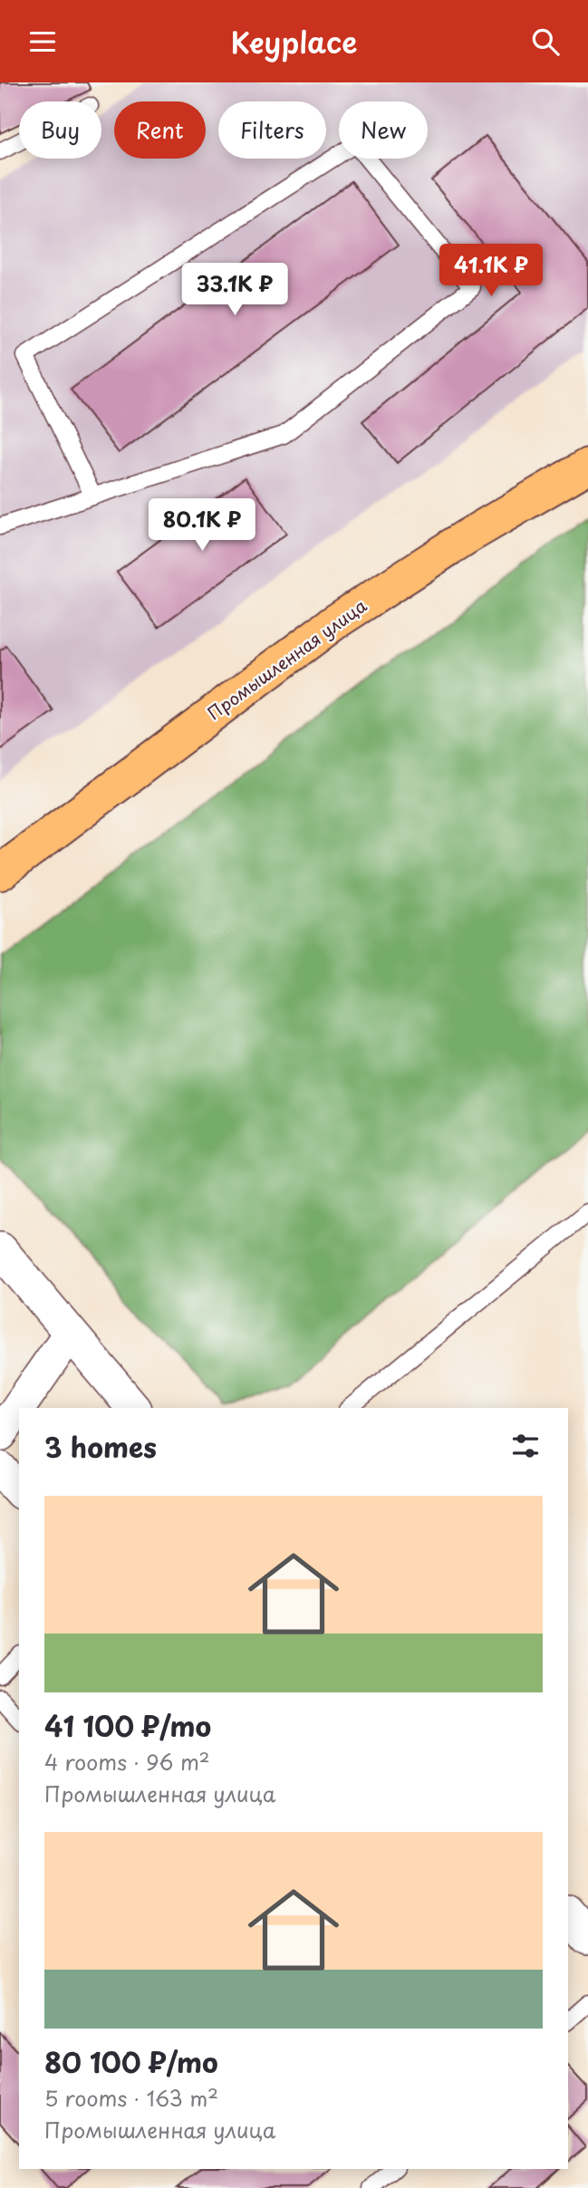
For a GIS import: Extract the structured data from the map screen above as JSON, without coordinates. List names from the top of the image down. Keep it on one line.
{"streets":{"main road":["Промышленная улица"]},"page":{"header":"Keyplace","chip":["Buy","Rent","Filters","New"],"price":["41.1K ₽","33.1K ₽","80.1K ₽"],"heading":"3 homes","list":[{"name":"41 100 ₽/mo","note":"4 rooms · 96 m² · Промышленная улица"},{"name":"80 100 ₽/mo","note":"5 rooms · 163 m² · Промышленная улица"}]}}
